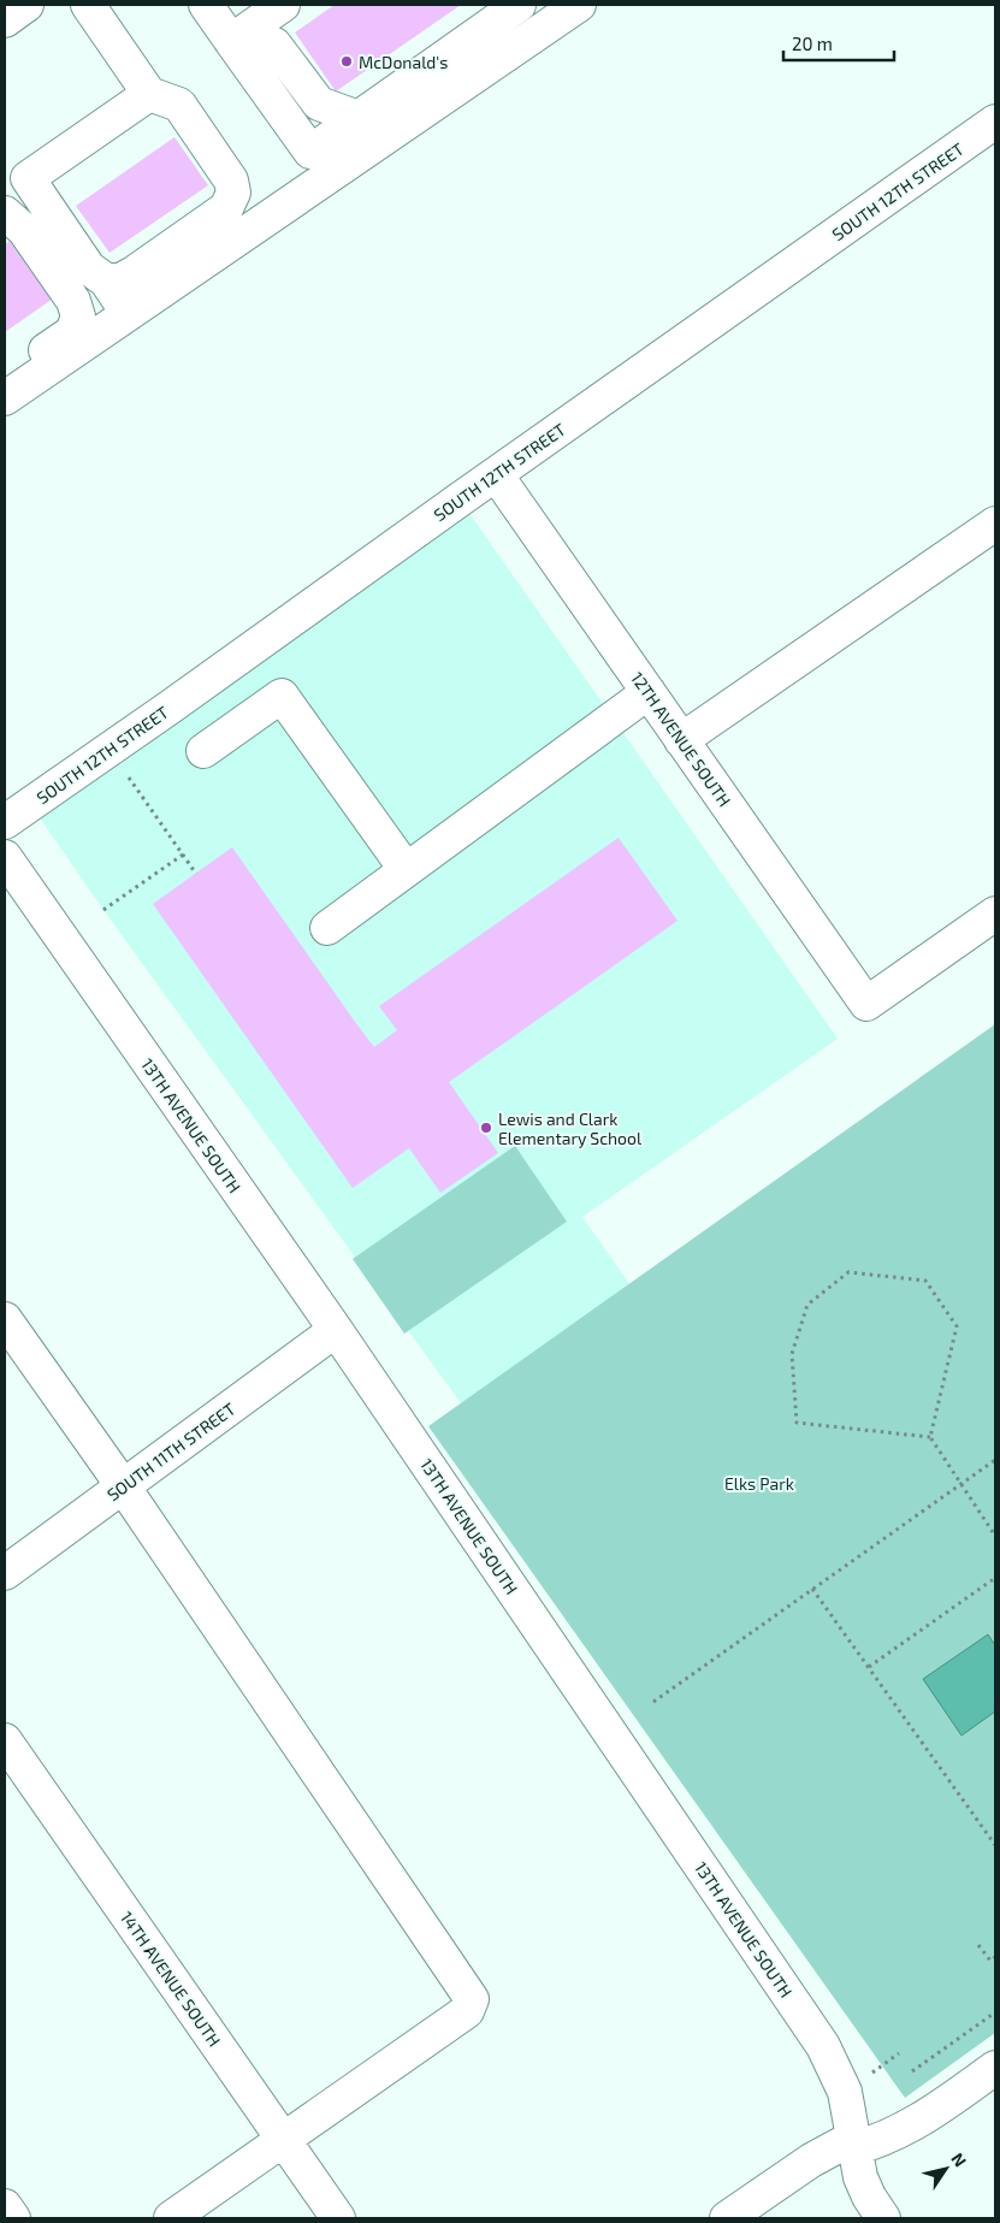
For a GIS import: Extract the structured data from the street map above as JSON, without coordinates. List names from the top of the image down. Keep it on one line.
{"streets":{"street":["SOUTH 12TH STREET","12TH AVENUE SOUTH","13TH AVENUE SOUTH","SOUTH 11TH STREET","14TH AVENUE SOUTH"]},"crossings":[["SOUTH 12TH STREET","12TH AVENUE SOUTH"],["13TH AVENUE SOUTH","SOUTH 11TH STREET"]],"parks":["Elks Park"],"places":["McDonald's","Lewis and Clark Elementary School"],"scale_bar":"20 m","north":"top right"}
